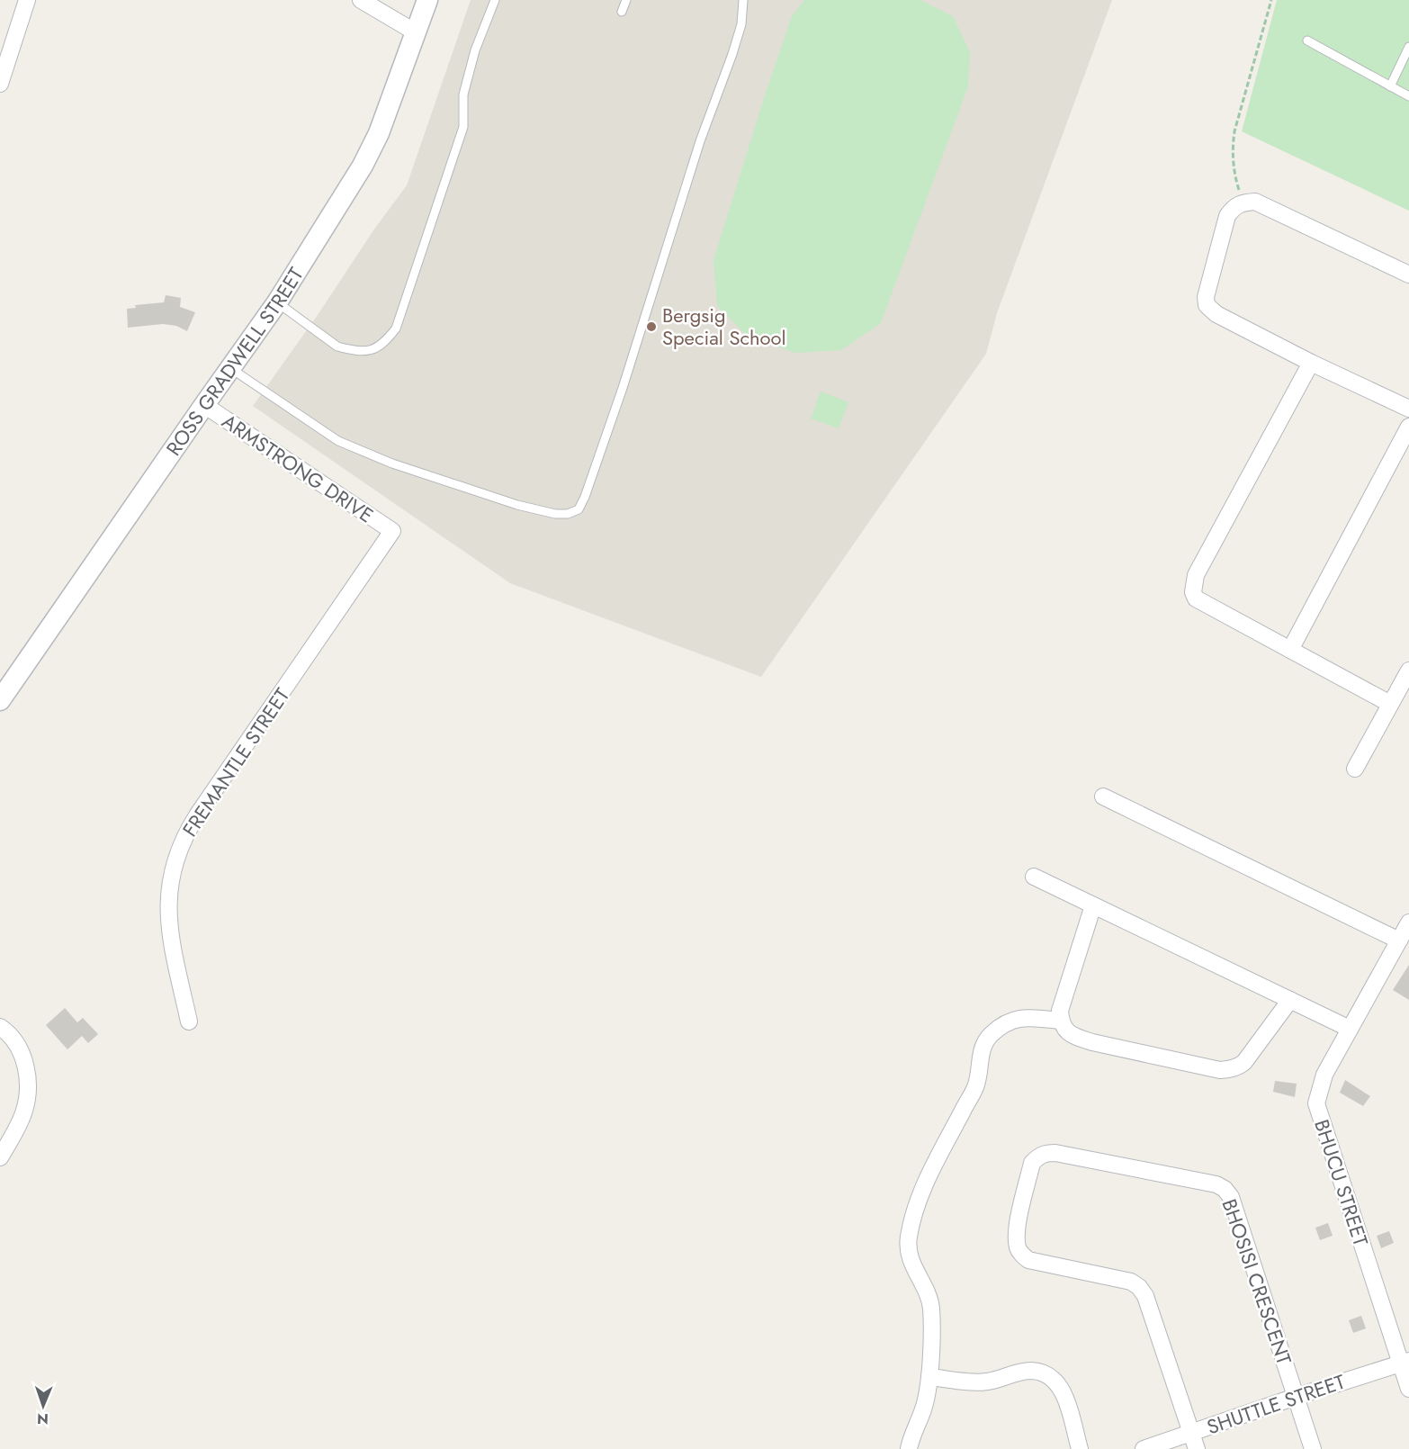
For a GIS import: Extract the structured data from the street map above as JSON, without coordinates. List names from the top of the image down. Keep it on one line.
{"streets":{"street":["ROSS GRADWELL STREET","ARMSTRONG DRIVE","FREMANTLE STREET","BHUCU STREET","BHOSISI CRESCENT","SHUTTLE STREET"]},"crossings":[["ROSS GRADWELL STREET","ARMSTRONG DRIVE"],["ARMSTRONG DRIVE","FREMANTLE STREET"],["BHUCU STREET","SHUTTLE STREET"],["BHOSISI CRESCENT","SHUTTLE STREET"]],"places":["Bergsig Special School"],"north":"bottom"}
